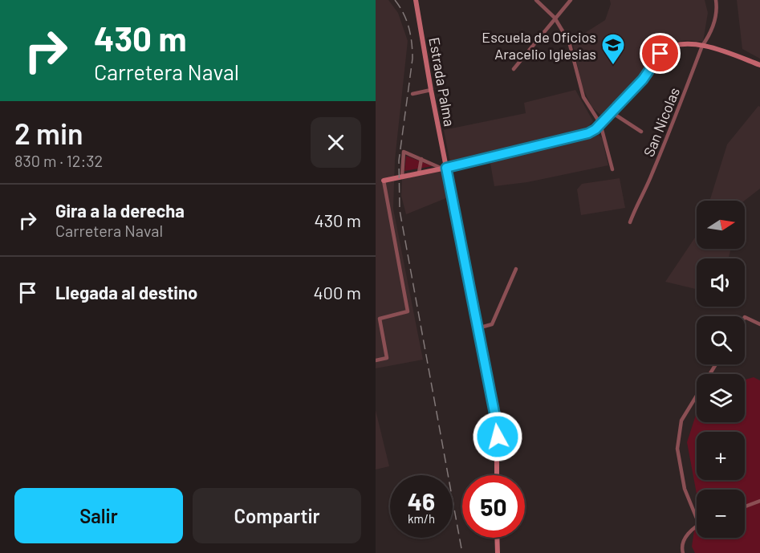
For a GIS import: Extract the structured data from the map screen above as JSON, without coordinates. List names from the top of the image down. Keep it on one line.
{"streets":{"main road":["Estrada Palma"],"street":["San Nicolas"]},"places":{"school or university":["Escuela de Oficios Aracelio Iglesias"]},"north":"right","page":{"turn":["430 m","Carretera Naval"],"heading":["2 min","830 m · 12:32"],"list":[{"name":"Gira a la derecha","note":"Carretera Naval","value":"430 m"},{"name":"Llegada al destino","value":"400 m"}],"map_buttons":["+","−"],"speed":"46 km/h","limit":"50","buttons":["Salir","Compartir"]}}
